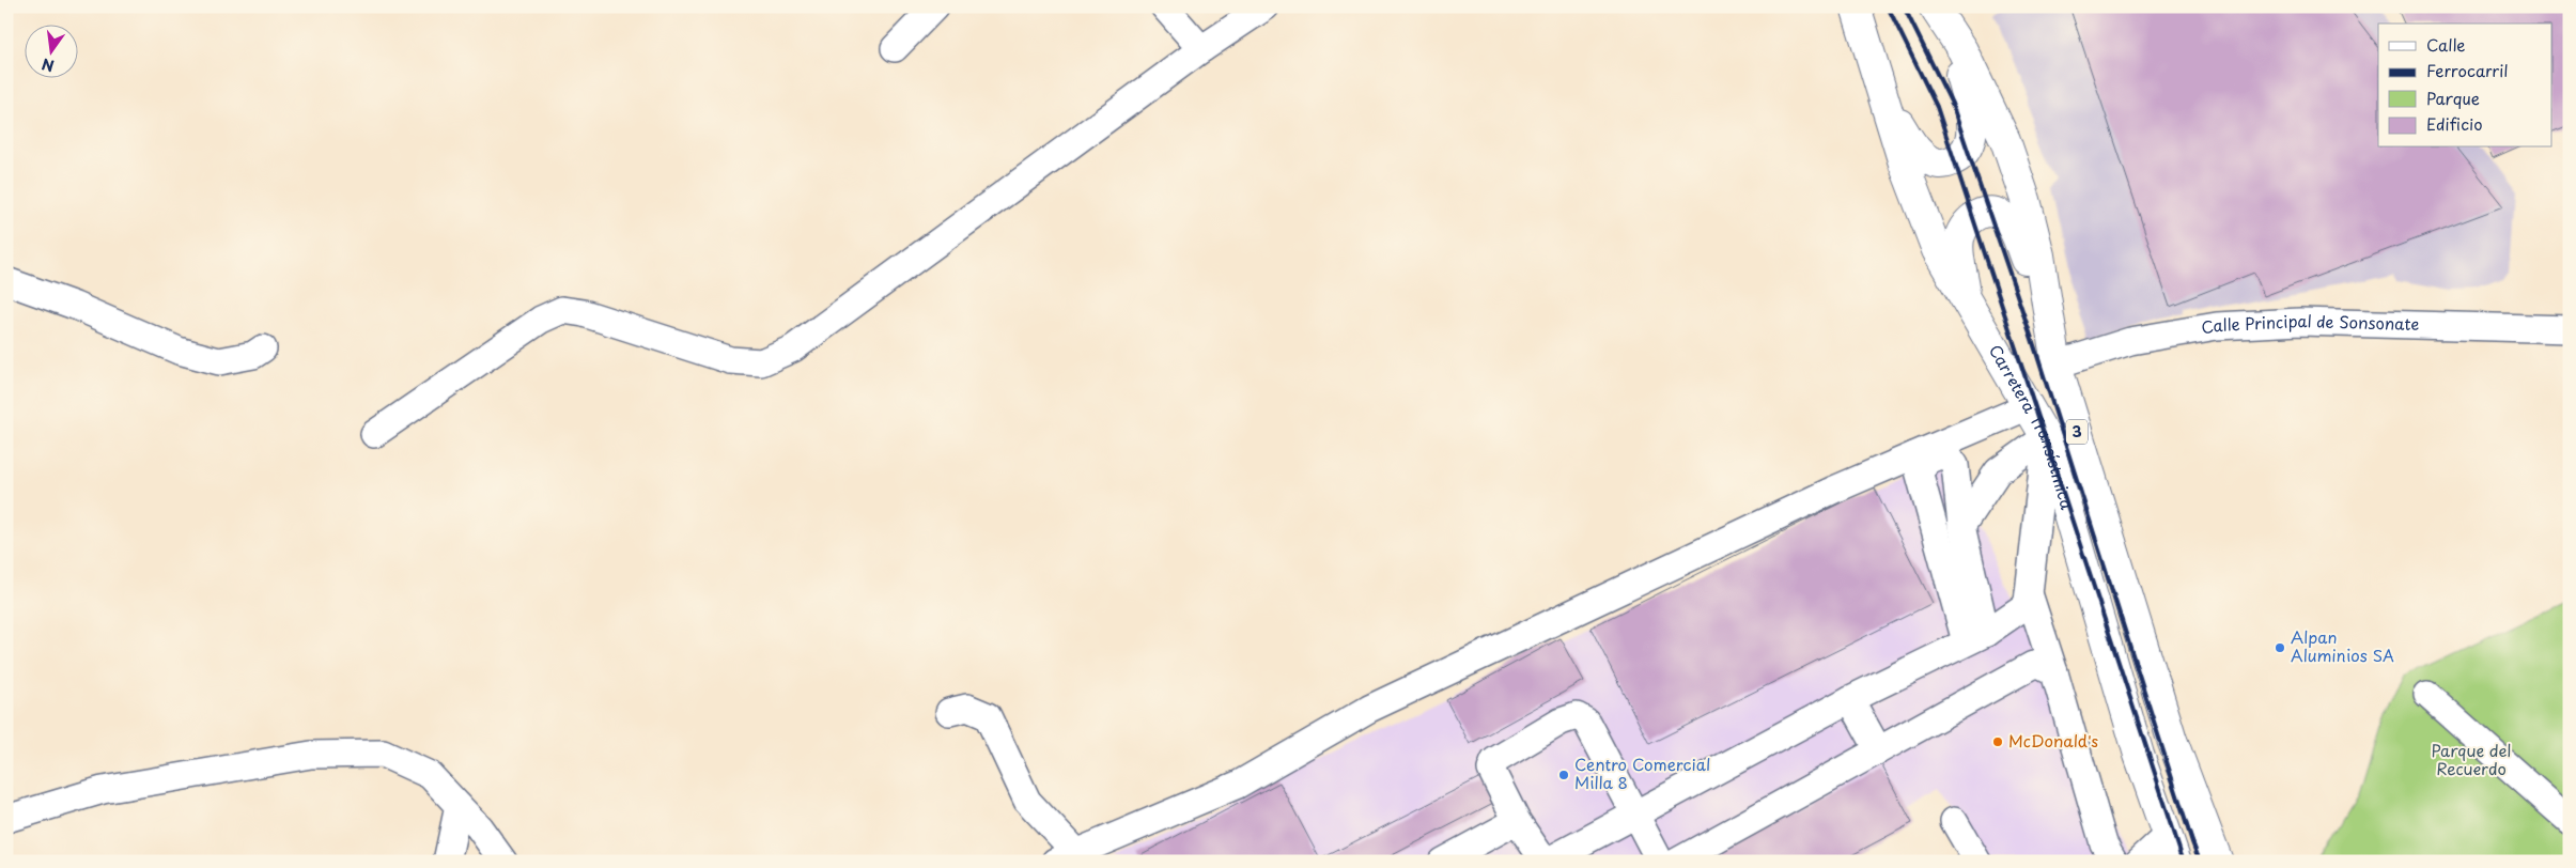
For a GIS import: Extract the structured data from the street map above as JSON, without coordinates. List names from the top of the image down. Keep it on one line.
{"streets":{"main road":["Carretera Transístmica","3"],"street":["Calle Principal de Sonsonate"]},"crossings":[["Calle Principal de Sonsonate","Carretera Transístmica"]],"parks":["Parque del Recuerdo"],"places":["Alpan Aluminios SA","McDonald's","Centro Comercial Milla 8"],"legend":["Calle","Ferrocarril","Parque","Edificio"],"north":"bottom"}
